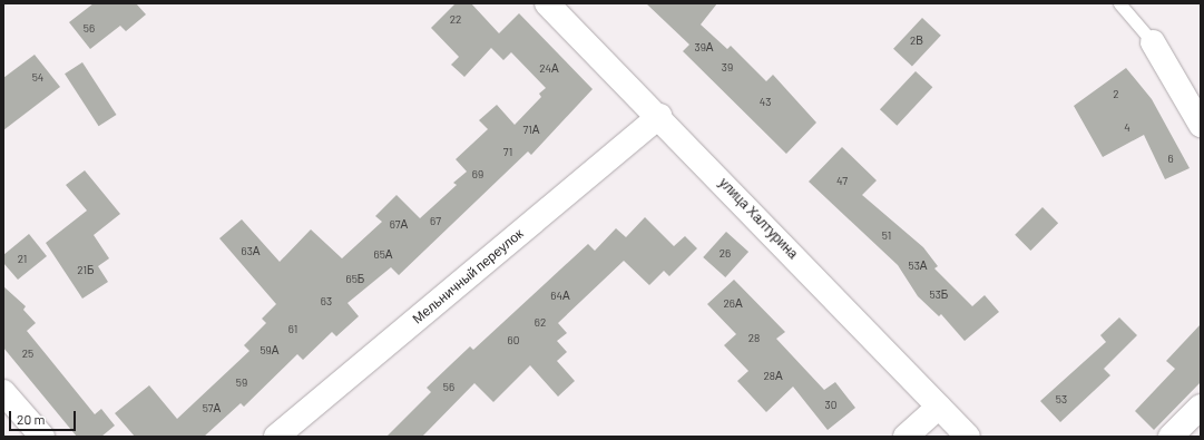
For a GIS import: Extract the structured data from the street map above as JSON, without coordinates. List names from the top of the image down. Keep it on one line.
{"streets":{"street":["улица Халтурина","Мельничный переулок"]},"crossings":[["улица Халтурина","Мельничный переулок"]],"house_numbers":["22","56","2В","39А","39","24А","54","2","43","4","71А","71","6","69","47","67","67А","51","63А","26","65А","21","53А","21Б","65Б","53Б","64А","63","26А","62","61","28","60","59А","25","28А","59","56","53","30","57А"],"scale_bar":"20 m"}
